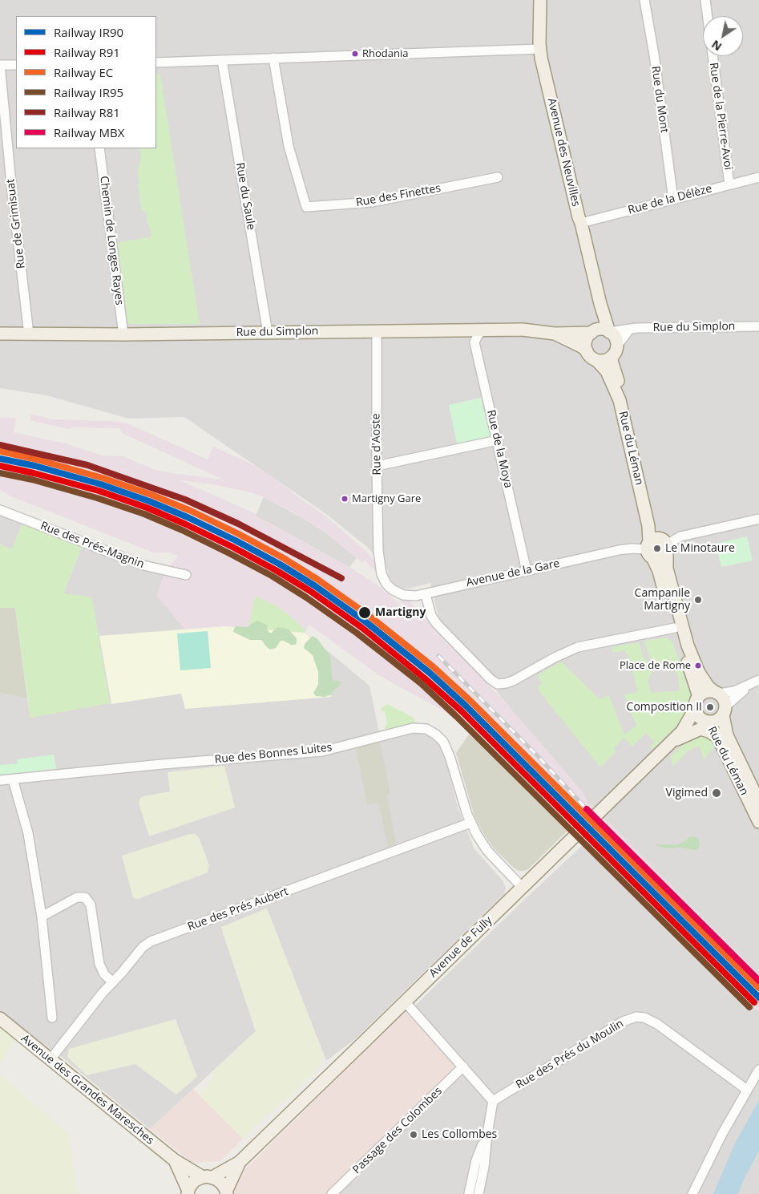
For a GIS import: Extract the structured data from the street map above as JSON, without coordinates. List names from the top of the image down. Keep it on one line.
{"streets":{"main road":["Avenue des Neuvilles","Rue du Simplon","Rue du Léman","Avenue de Fully","Avenue des Grandes Maresches"],"street":["Rue du Mont","Rue de la Pierre-Avoi","Rue des Finettes","Rue du Saule","Rue de la Délèze","Rue de Grimisuat","Chemin de Longes Rayes","Rue d'Aoste","Rue de la Moya","Rue des Prés-Magnin","Avenue de la Gare","Rue des Bonnes Luites","Rue des Prés Aubert","Rue des Prés du Moulin","Passage des Colombes"]},"crossings":[["Rue du Mont","Rue de la Délèze"],["Rue de la Pierre-Avoi","Rue de la Délèze"],["Avenue des Neuvilles","Rue de la Délèze"],["Avenue des Neuvilles","Rue du Simplon"],["Avenue des Neuvilles","Rue du Léman"],["Rue du Saule","Rue du Simplon"],["Rue de Grimisuat","Rue du Simplon"],["Chemin de Longes Rayes","Rue du Simplon"],["Rue du Simplon","Rue d'Aoste"],["Rue du Simplon","Rue du Léman"],["Rue du Simplon","Rue de la Moya"],["Rue d'Aoste","Avenue de la Gare"],["Rue du Léman","Avenue de la Gare"],["Rue du Léman","Avenue de Fully"],["Rue de la Moya","Avenue de la Gare"],["Rue des Bonnes Luites","Rue des Prés Aubert"],["Rue des Bonnes Luites","Avenue de Fully"],["Rue des Prés Aubert","Avenue des Grandes Maresches"],["Avenue de Fully","Avenue des Grandes Maresches"]],"places":["Rhodania","Martigny Gare","Le Minotaure","Campanile Martigny","Martigny","Place de Rome","Composition II","Vigimed","Les Collombes"],"lines":["rail line R81","rail line EC","rail line IR90","rail line R91","rail line IR95","rail line MBX"],"legend":["Railway IR90","Railway R91","Railway EC","Railway IR95","Railway R81","Railway MBX"],"north":"bottom left"}
